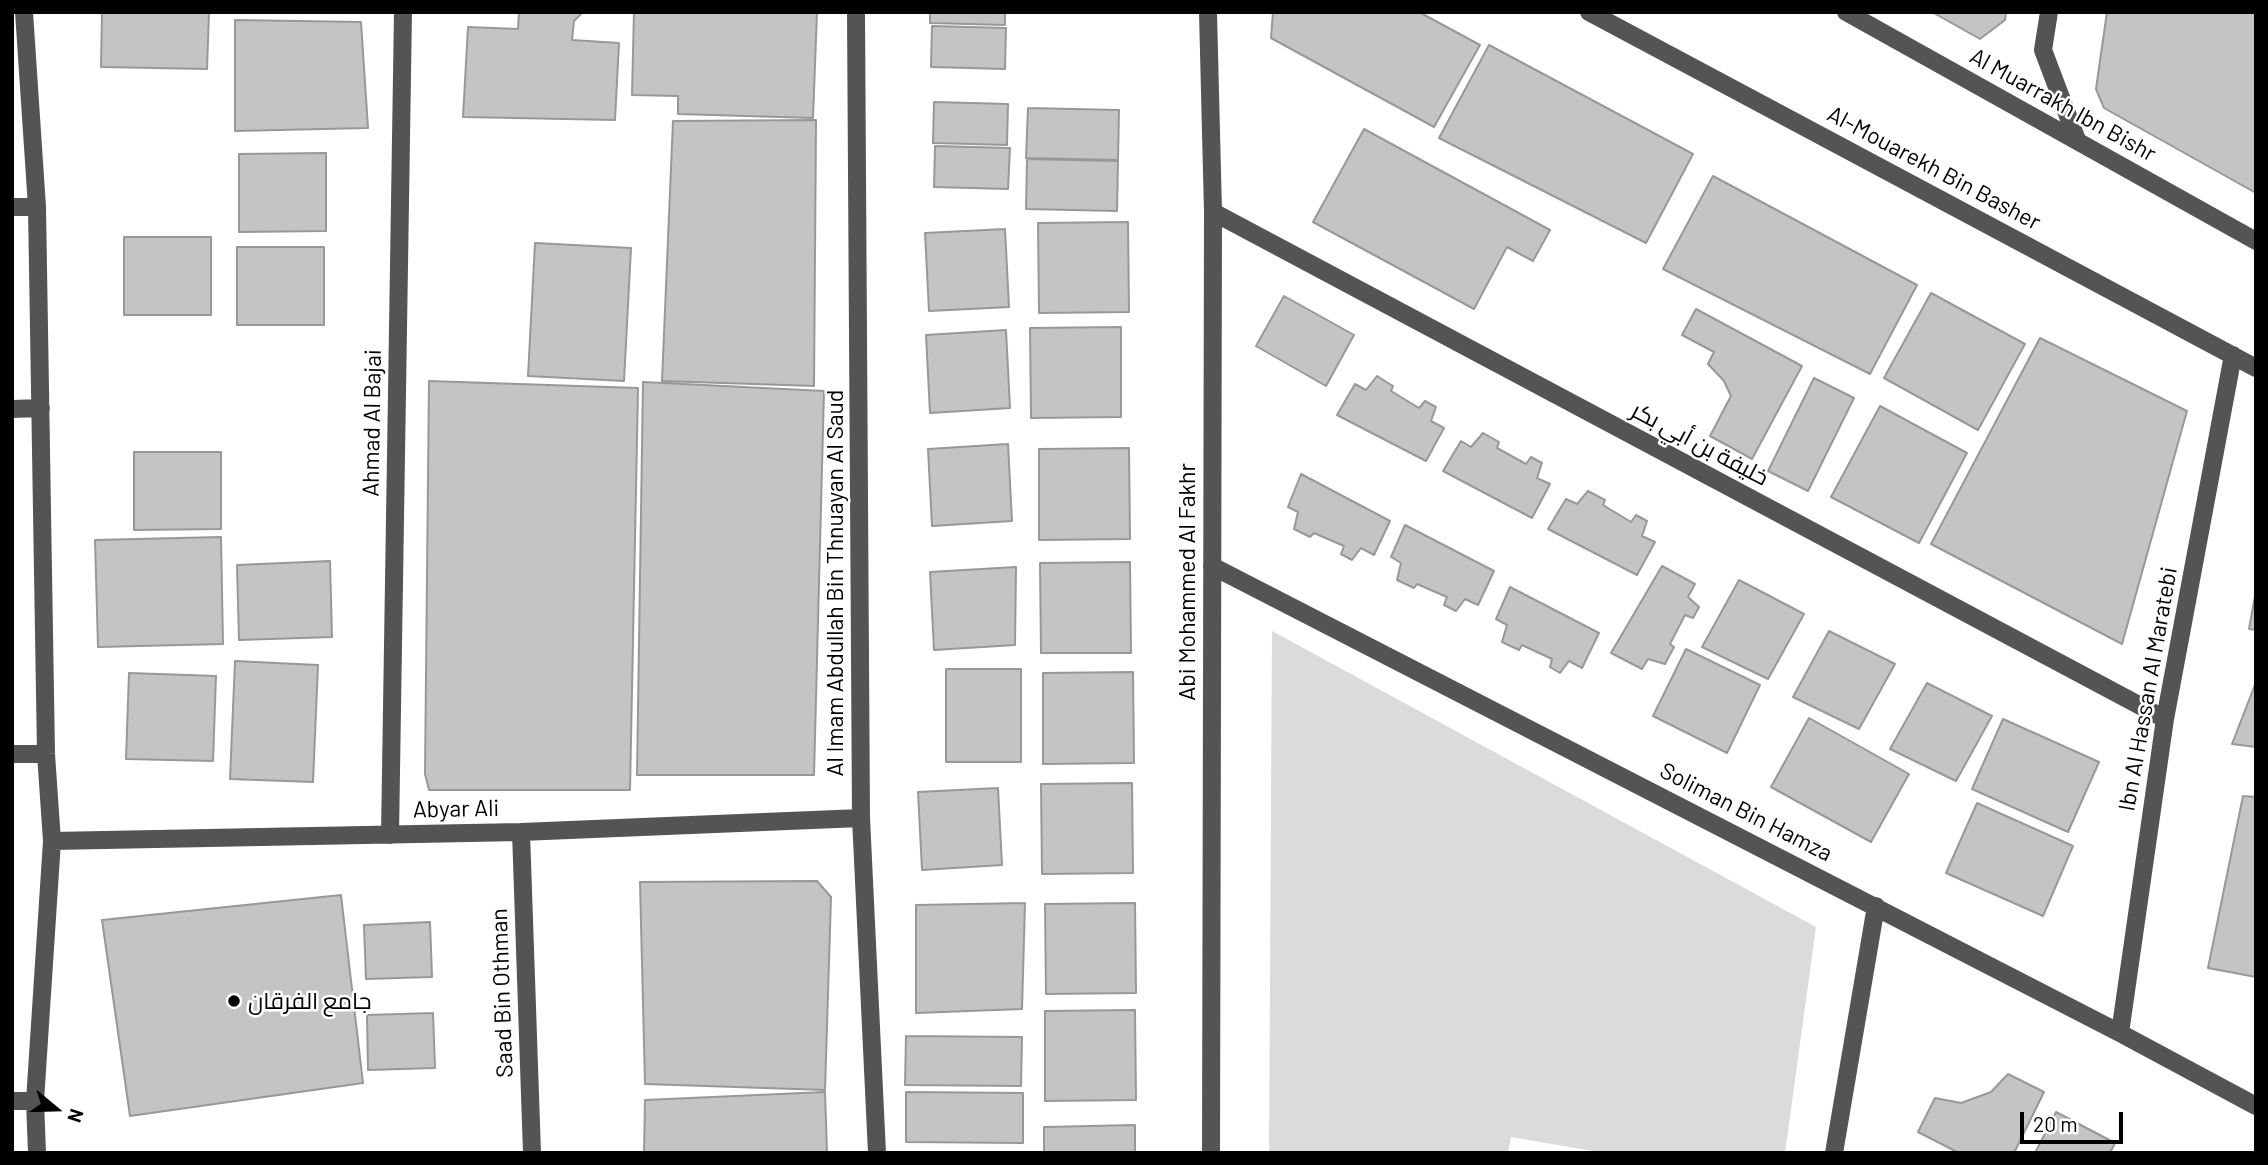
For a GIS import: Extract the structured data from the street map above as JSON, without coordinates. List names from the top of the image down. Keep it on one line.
{"streets":{"street":["Al Muarrakh Ibn Bishr","Al-Mouarekh Bin Basher","Ahmad Al Bajai","خليفة بن أبي بكر","Abi Mohammed Al Fakhr","Al Imam Abdullah Bin Thnuayan Al Saud","Ibn Al Hassan Al Maratebi","Abyar Ali","Soliman Bin Hamza","Saad Bin Othman"]},"crossings":[["Al-Mouarekh Bin Basher","Ibn Al Hassan Al Maratebi"],["Ahmad Al Bajai","Abyar Ali"],["خليفة بن أبي بكر","Abi Mohammed Al Fakhr"],["خليفة بن أبي بكر","Ibn Al Hassan Al Maratebi"],["Abi Mohammed Al Fakhr","Soliman Bin Hamza"],["Al Imam Abdullah Bin Thnuayan Al Saud","Abyar Ali"],["Ibn Al Hassan Al Maratebi","Soliman Bin Hamza"],["Abyar Ali","Saad Bin Othman"]],"places":["جامع الفرقان"],"scale_bar":"20 m","north":"right"}
